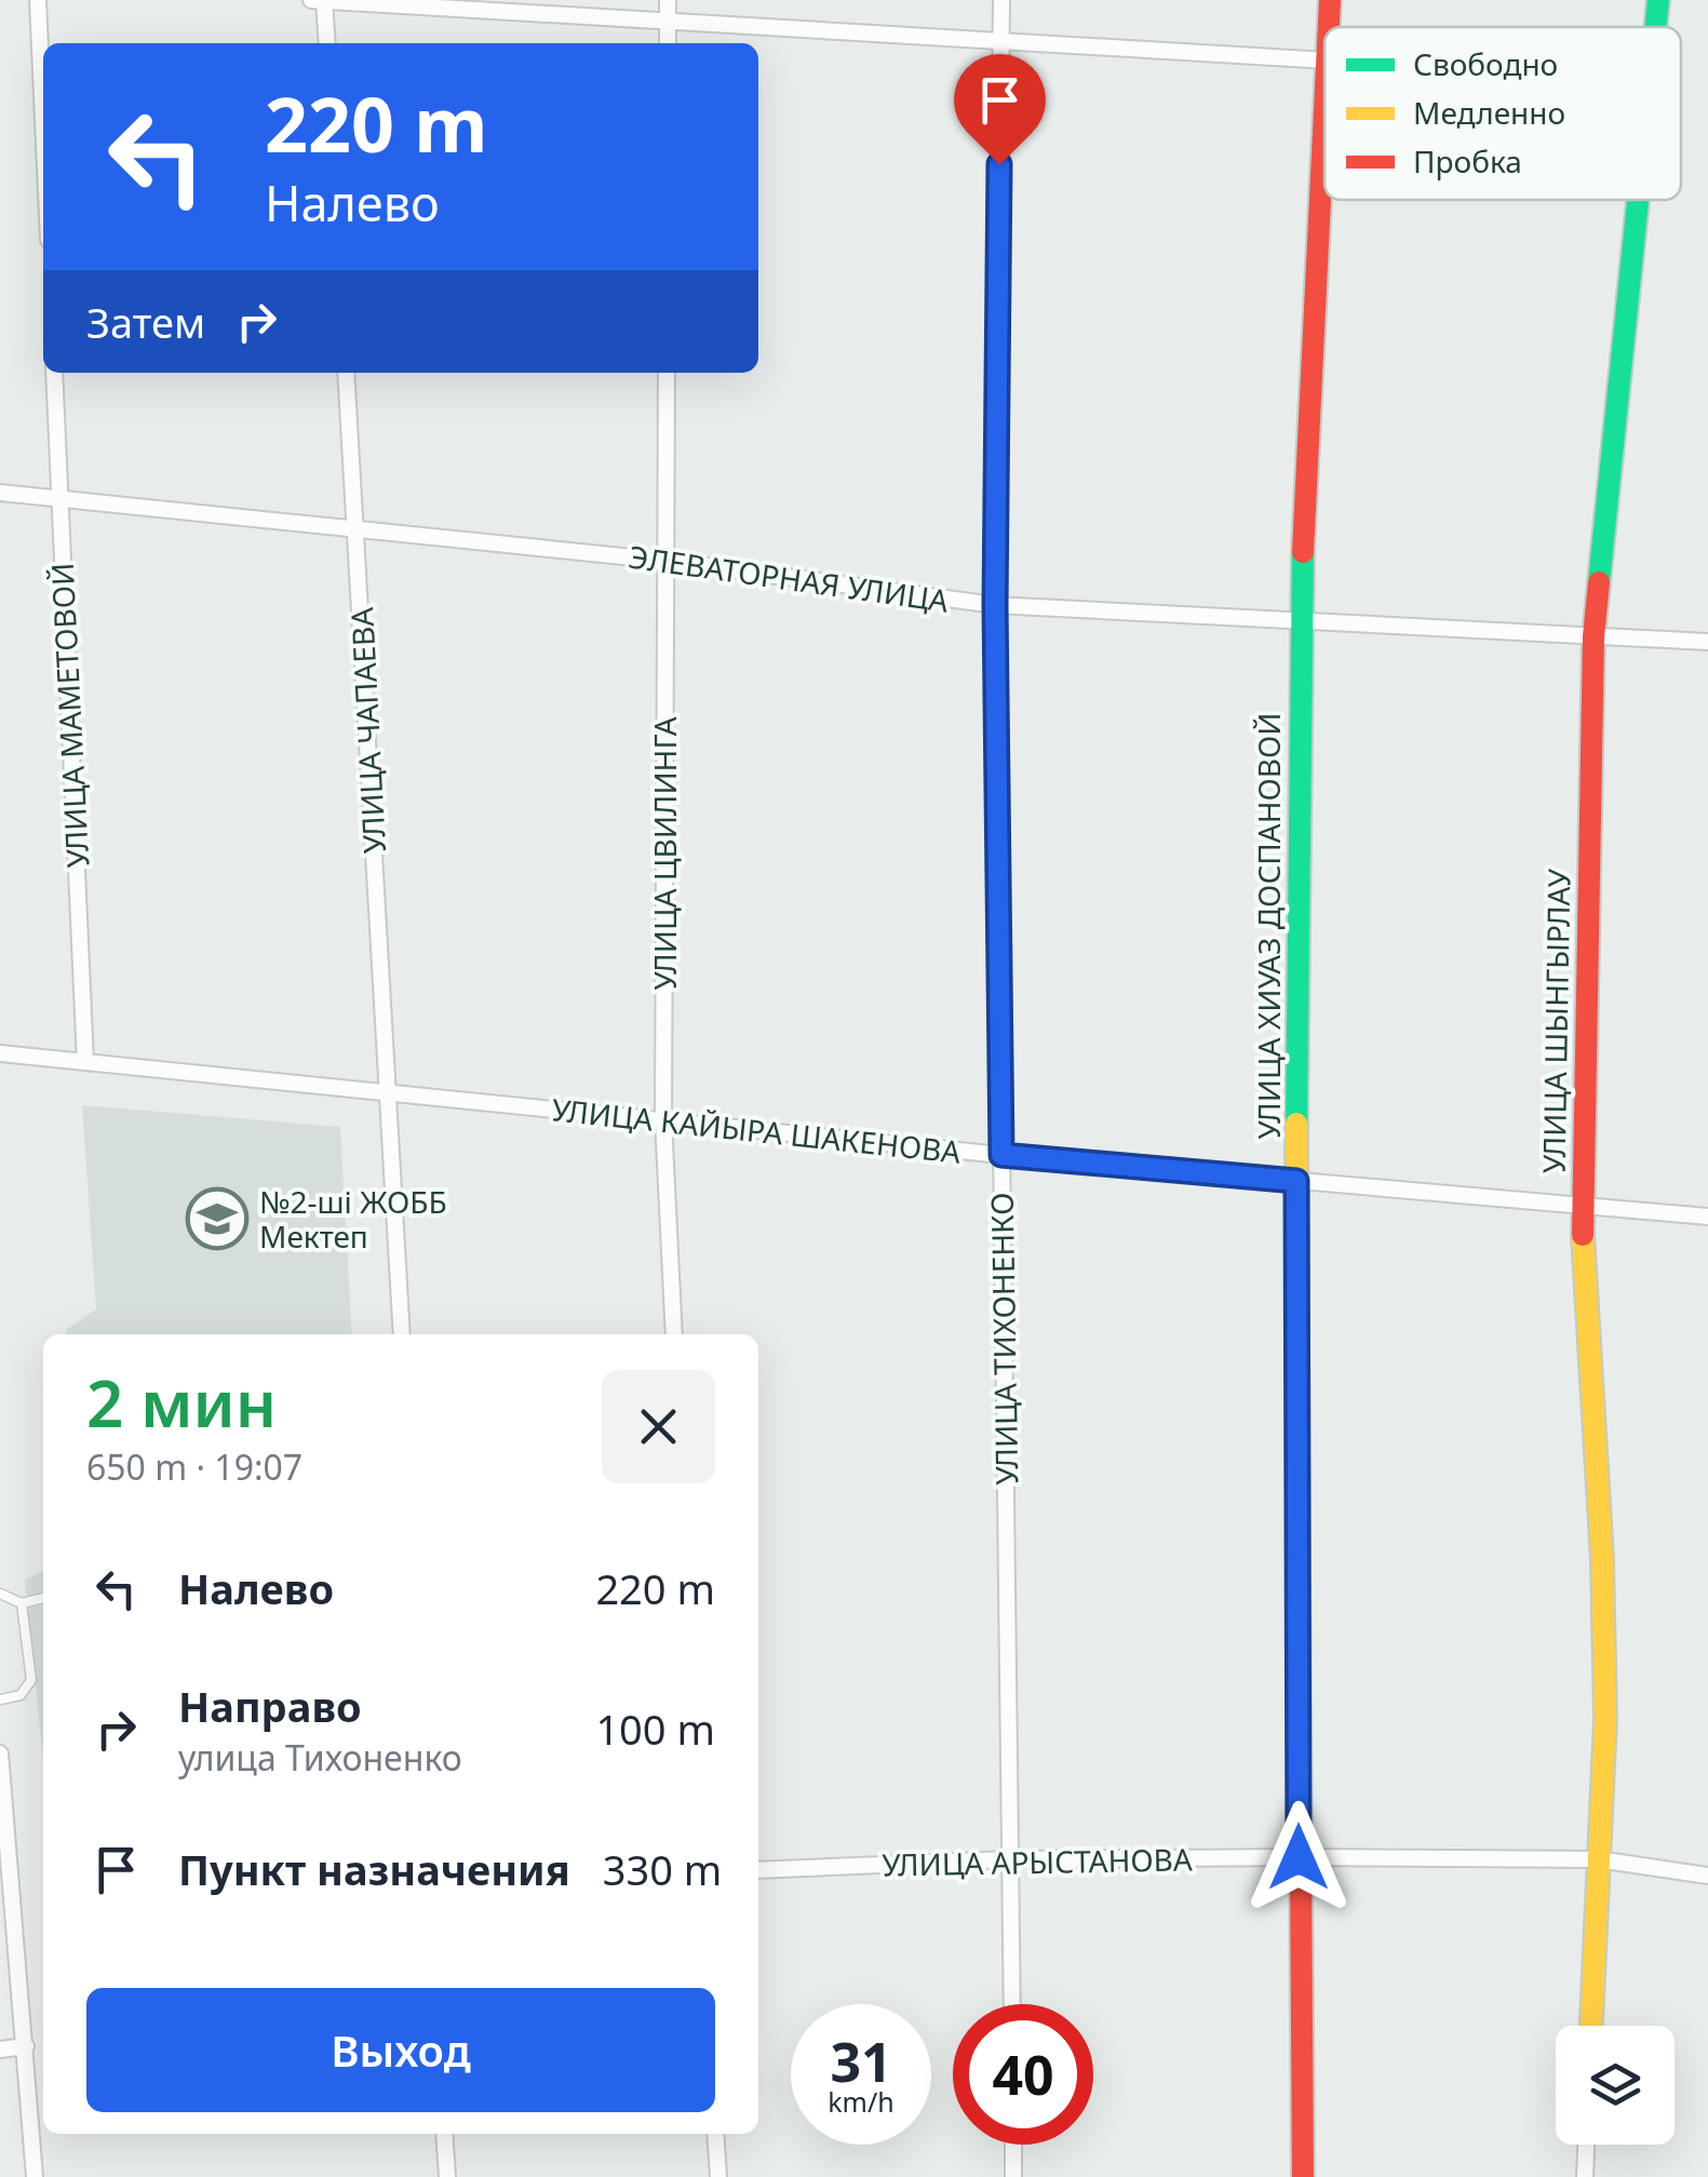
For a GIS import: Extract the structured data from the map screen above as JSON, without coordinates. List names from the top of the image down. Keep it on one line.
{"streets":{"street":["ЭЛЕВАТОРНАЯ УЛИЦА","УЛИЦА МАМЕТОВОЙ","УЛИЦА ЧАПАЕВА","УЛИЦА ЦВИЛИНГА","УЛИЦА ХИУАЗ ДОСПАНОВОЙ","УЛИЦА ШЫНГЫРЛАУ","УЛИЦА КАЙЫРА ШАКЕНОВА","УЛИЦА ТИХОНЕНКО","УЛИЦА АРЫСТАНОВА"]},"crossings":[["ЭЛЕВАТОРНАЯ УЛИЦА","УЛИЦА МАМЕТОВОЙ"],["ЭЛЕВАТОРНАЯ УЛИЦА","УЛИЦА ЧАПАЕВА"],["ЭЛЕВАТОРНАЯ УЛИЦА","УЛИЦА ЦВИЛИНГА"],["ЭЛЕВАТОРНАЯ УЛИЦА","УЛИЦА ХИУАЗ ДОСПАНОВОЙ"],["ЭЛЕВАТОРНАЯ УЛИЦА","УЛИЦА ШЫНГЫРЛАУ"],["ЭЛЕВАТОРНАЯ УЛИЦА","УЛИЦА ТИХОНЕНКО"],["УЛИЦА МАМЕТОВОЙ","УЛИЦА КАЙЫРА ШАКЕНОВА"],["УЛИЦА ЧАПАЕВА","УЛИЦА КАЙЫРА ШАКЕНОВА"],["УЛИЦА ЦВИЛИНГА","УЛИЦА КАЙЫРА ШАКЕНОВА"],["УЛИЦА ХИУАЗ ДОСПАНОВОЙ","УЛИЦА КАЙЫРА ШАКЕНОВА"],["УЛИЦА ХИУАЗ ДОСПАНОВОЙ","УЛИЦА АРЫСТАНОВА"],["УЛИЦА ШЫНГЫРЛАУ","УЛИЦА КАЙЫРА ШАКЕНОВА"],["УЛИЦА ШЫНГЫРЛАУ","УЛИЦА АРЫСТАНОВА"],["УЛИЦА КАЙЫРА ШАКЕНОВА","УЛИЦА ТИХОНЕНКО"],["УЛИЦА ТИХОНЕНКО","УЛИЦА АРЫСТАНОВА"]],"places":{"school or university":["№2-ші ЖОББ Мектеп"]},"legend":["Свободно","Медленно","Пробка"],"page":{"turn":["220 m","Налево"],"then":"Затем","heading":["2 мин","650 m · 19:07"],"list":[{"name":"Налево","value":"220 m"},{"name":"Направо","note":"улица Тихоненко","value":"100 m"},{"name":"Пункт назначения","value":"330 m"}],"buttons":"Выход","speed":"31 km/h","limit":"40"}}
